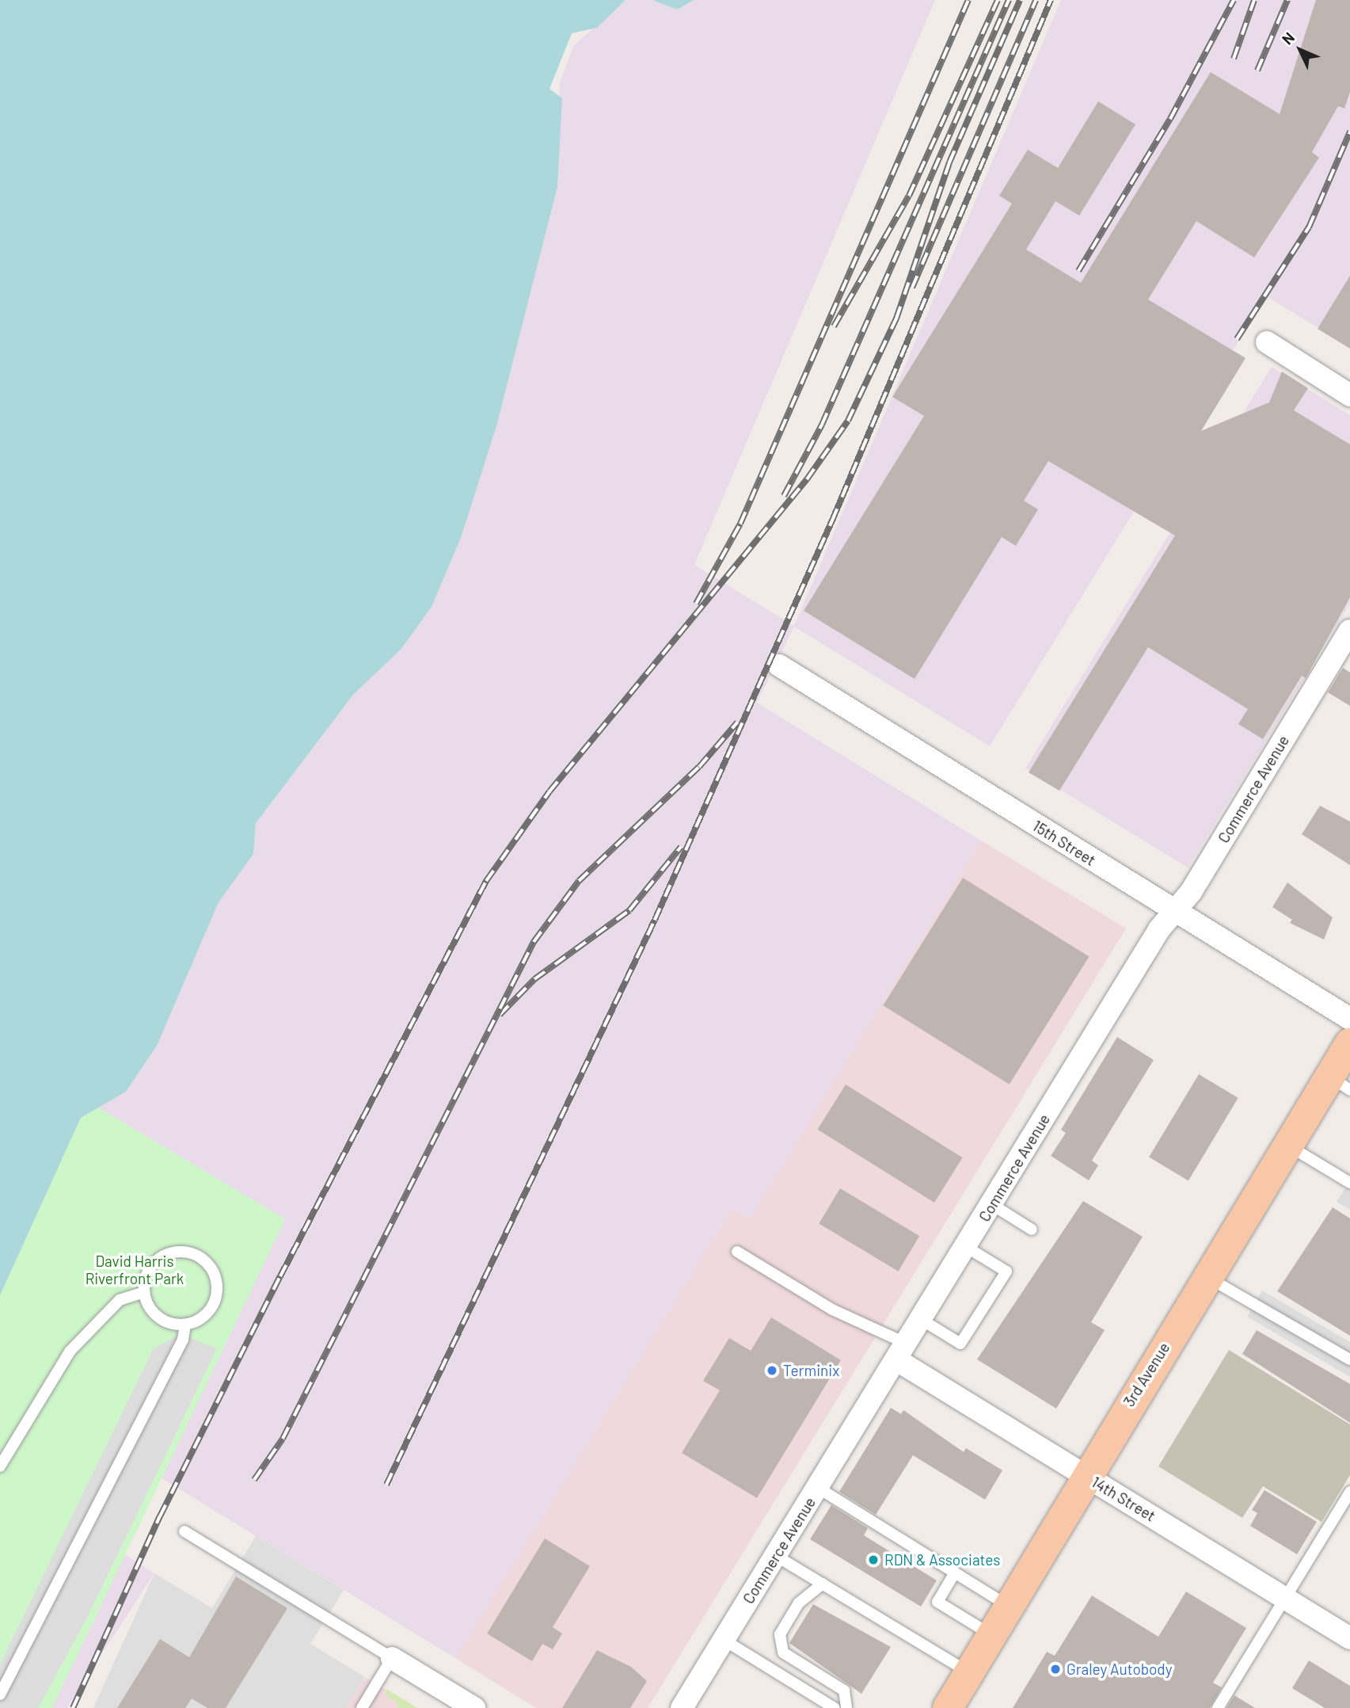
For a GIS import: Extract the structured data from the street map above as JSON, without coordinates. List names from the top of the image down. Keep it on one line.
{"streets":{"main road":["3rd Avenue"],"street":["Commerce Avenue","15th Street","14th Street"]},"crossings":[["Commerce Avenue","15th Street"],["Commerce Avenue","14th Street"],["3rd Avenue","14th Street"]],"parks":["David Harris Riverfront Park"],"places":["Terminix","RDN & Associates","Graley Autobody"],"north":"top left"}
